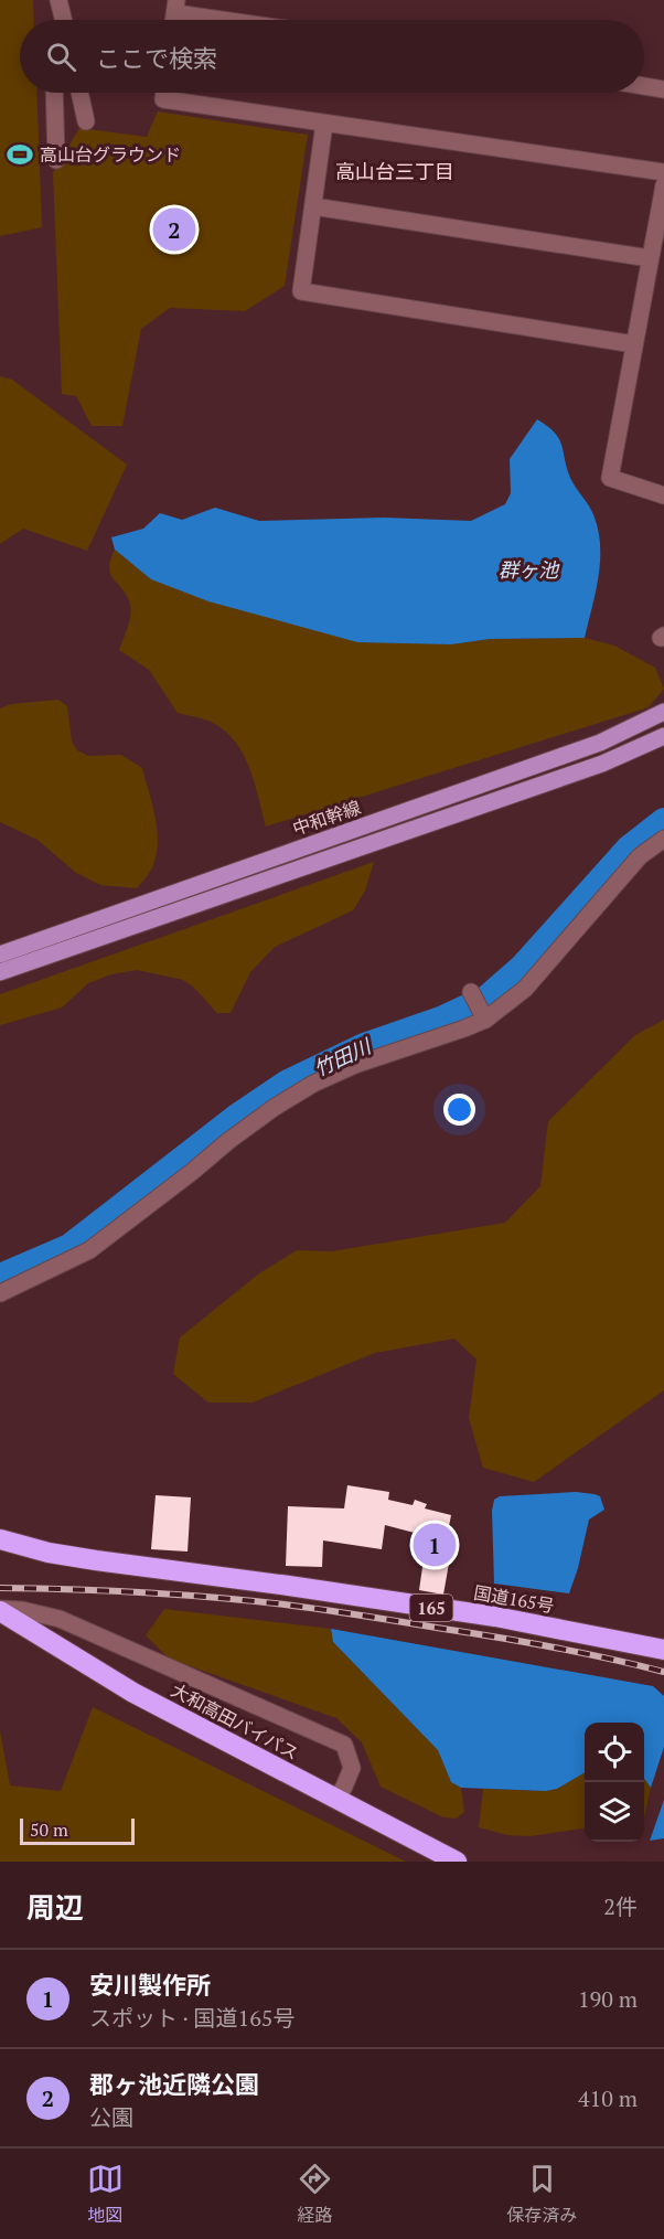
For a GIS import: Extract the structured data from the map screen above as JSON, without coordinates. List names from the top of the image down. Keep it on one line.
{"streets":{"highway":["国道165号","165","大和高田バイパス"],"main road":["中和幹線"]},"districts":["高山台三丁目"],"water":["群ヶ池","竹田川"],"places":{"sports":["高山台グラウンド"]},"scale_bar":"50 m","page":{"search":"ここで検索","pins":["2","1"],"scale":"50 m","heading":["周辺","2件"],"list":[{"mark":"1","name":"安川製作所","note":"スポット · 国道165号","value":"190 m"},{"mark":"2","name":"郡ヶ池近隣公園","note":"公園","value":"410 m"}],"nav":["地図","経路","保存済み"]}}
